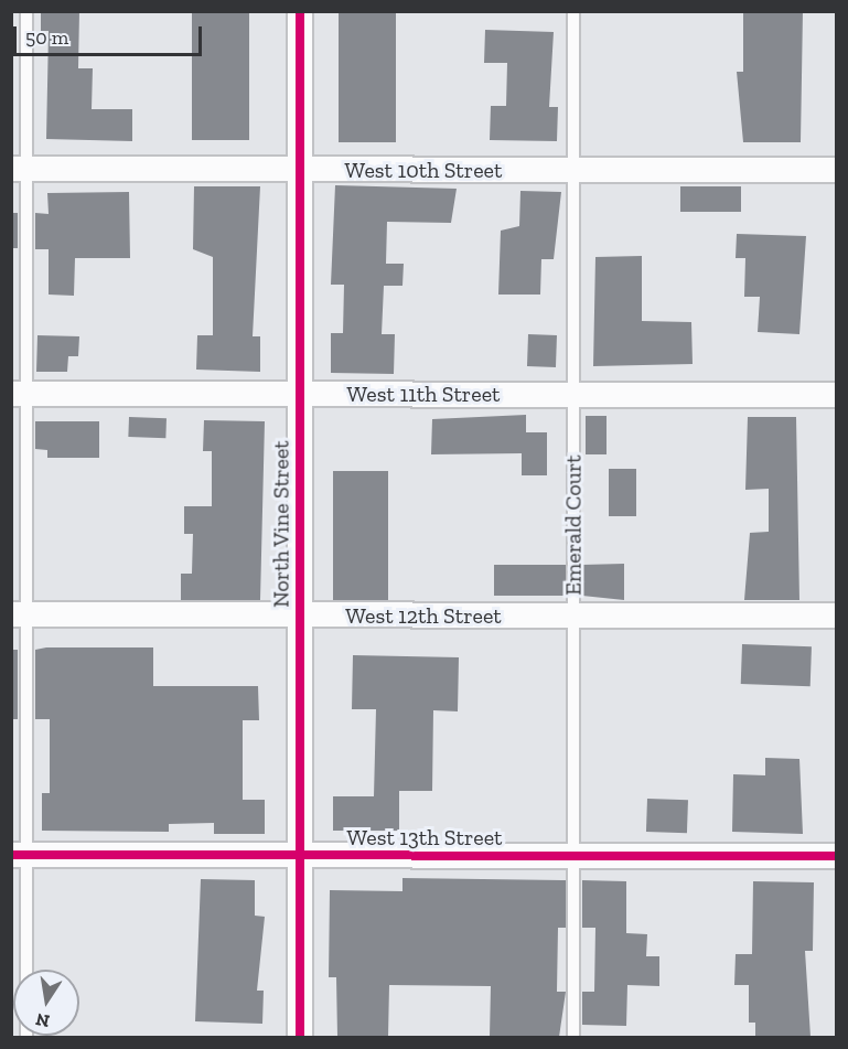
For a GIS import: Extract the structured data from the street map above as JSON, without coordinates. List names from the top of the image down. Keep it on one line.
{"streets":{"street":["West 10th Street","West 11th Street","North Vine Street","West 12th Street","West 13th Street"],"lane":["Emerald Court"]},"crossings":[["West 10th Street","North Vine Street"],["West 10th Street","Emerald Court"],["West 11th Street","North Vine Street"],["West 11th Street","Emerald Court"],["North Vine Street","West 12th Street"],["North Vine Street","West 13th Street"],["Emerald Court","West 12th Street"],["Emerald Court","West 13th Street"]],"scale_bar":"50 m","north":"bottom"}
